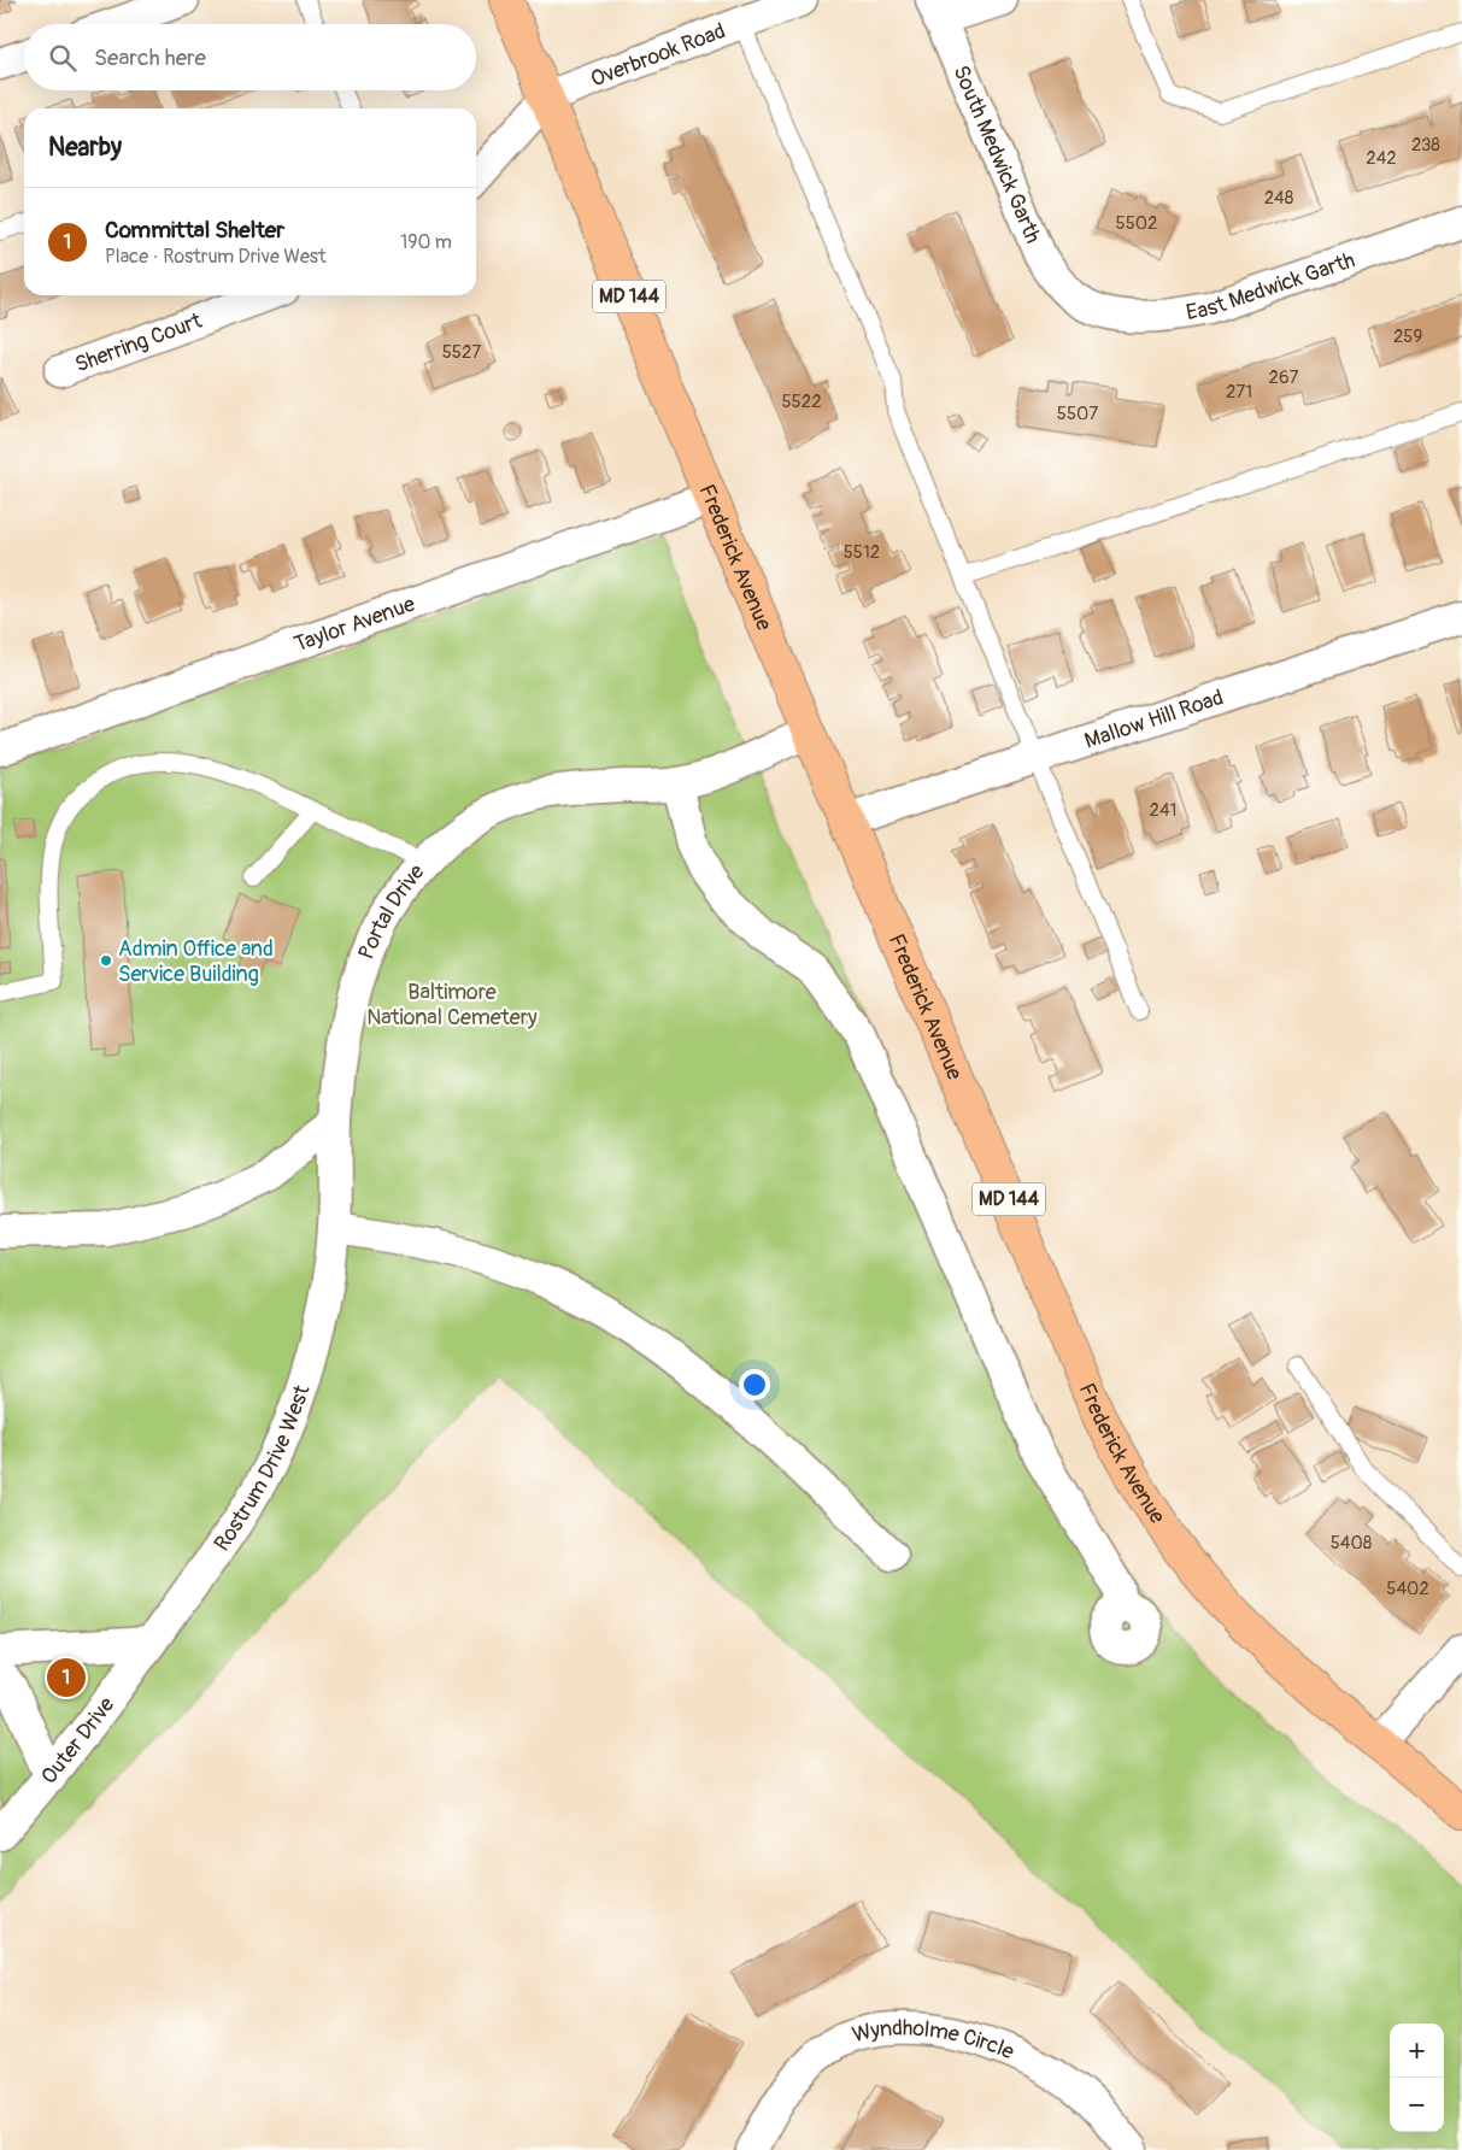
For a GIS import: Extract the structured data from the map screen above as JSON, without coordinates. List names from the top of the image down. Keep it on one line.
{"streets":{"main road":["MD 144","Frederick Avenue"],"street":["Overbrook Road","South Medwick Garth","East Medwick Garth","Sherring Court","Taylor Avenue","Mallow Hill Road","Portal Drive","Rostrum Drive West","Outer Drive","Wyndholme Circle"]},"crossings":[["Overbrook Road","MD 144"],["Overbrook Road","Frederick Avenue"],["South Medwick Garth","East Medwick Garth"],["MD 144","Frederick Avenue"],["Frederick Avenue","Taylor Avenue"],["Frederick Avenue","Mallow Hill Road"],["Frederick Avenue","Portal Drive"],["Portal Drive","Rostrum Drive West"],["Rostrum Drive West","Outer Drive"]],"parks":["Baltimore National Cemetery"],"places":["Admin Office and Service Building"],"house_numbers":["238","242","248","5502","259","5527","267","271","5522","5507","5512","241","5408","5402"],"page":{"search":"Search here","heading":"Nearby","list":[{"mark":"1","name":"Committal Shelter","note":"Place · Rostrum Drive West","value":"190 m"}],"pins":"1","map_buttons":["+","−"]}}
